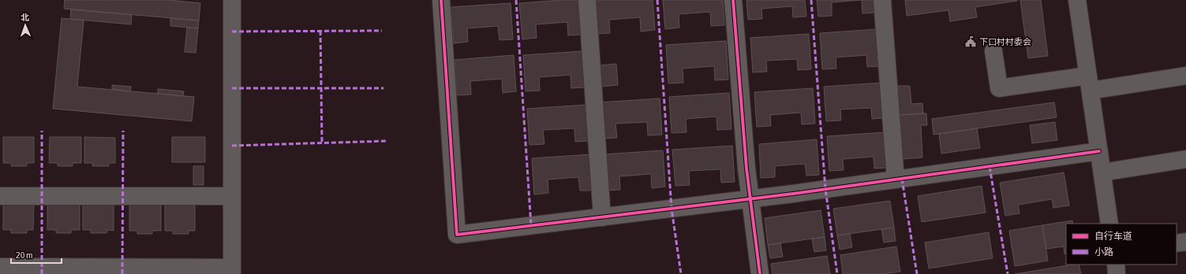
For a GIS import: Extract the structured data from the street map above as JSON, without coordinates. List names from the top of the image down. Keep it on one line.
{"places":{"public building":["下口村村委会"]},"legend":["自行车道","小路"],"scale_bar":"20 m","north":"top"}
